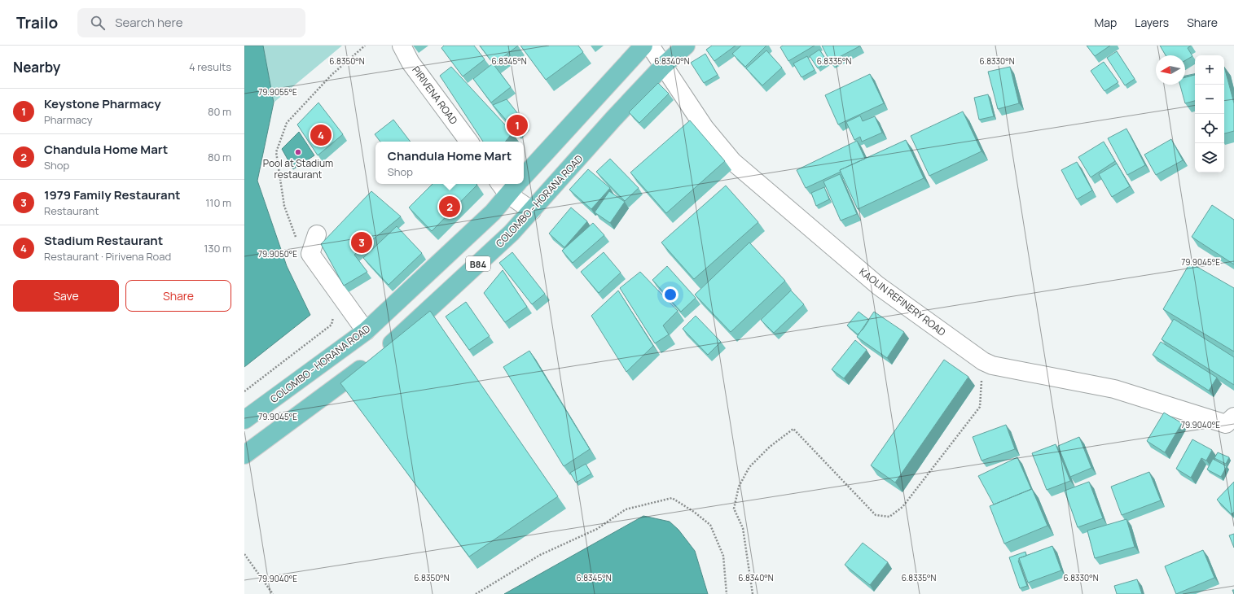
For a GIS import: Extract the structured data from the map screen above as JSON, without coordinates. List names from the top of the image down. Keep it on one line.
{"streets":{"main road":["COLOMBO - HORANA ROAD","B84"],"street":["PIRIVENA ROAD","KAOLIN REFINERY ROAD"]},"crossings":[["COLOMBO - HORANA ROAD","KAOLIN REFINERY ROAD"]],"places":["Pool at Stadium restaurant"],"north":"left","page":{"header":"Trailo","search":"Search here","nav":["Map","Layers","Share"],"heading":["Nearby","4 results"],"map_buttons":["+","−"],"list":[{"mark":"1","name":"Keystone Pharmacy","note":"Pharmacy","value":"80 m"},{"mark":"2","name":"Chandula Home Mart","note":"Shop","value":"80 m"},{"mark":"3","name":"1979 Family Restaurant","note":"Restaurant","value":"110 m"},{"mark":"4","name":"Stadium Restaurant","note":"Restaurant · Pirivena Road","value":"130 m"}],"pins":["1","4","2","3"],"popup":["Chandula Home Mart","Shop"],"buttons":["Save","Share"]},"coordinates":["6.8350°N","6.8345°N","6.8340°N","6.8335°N","6.8330°N","79.9055°E","79.9050°E","79.9045°E","79.9040°E"]}
